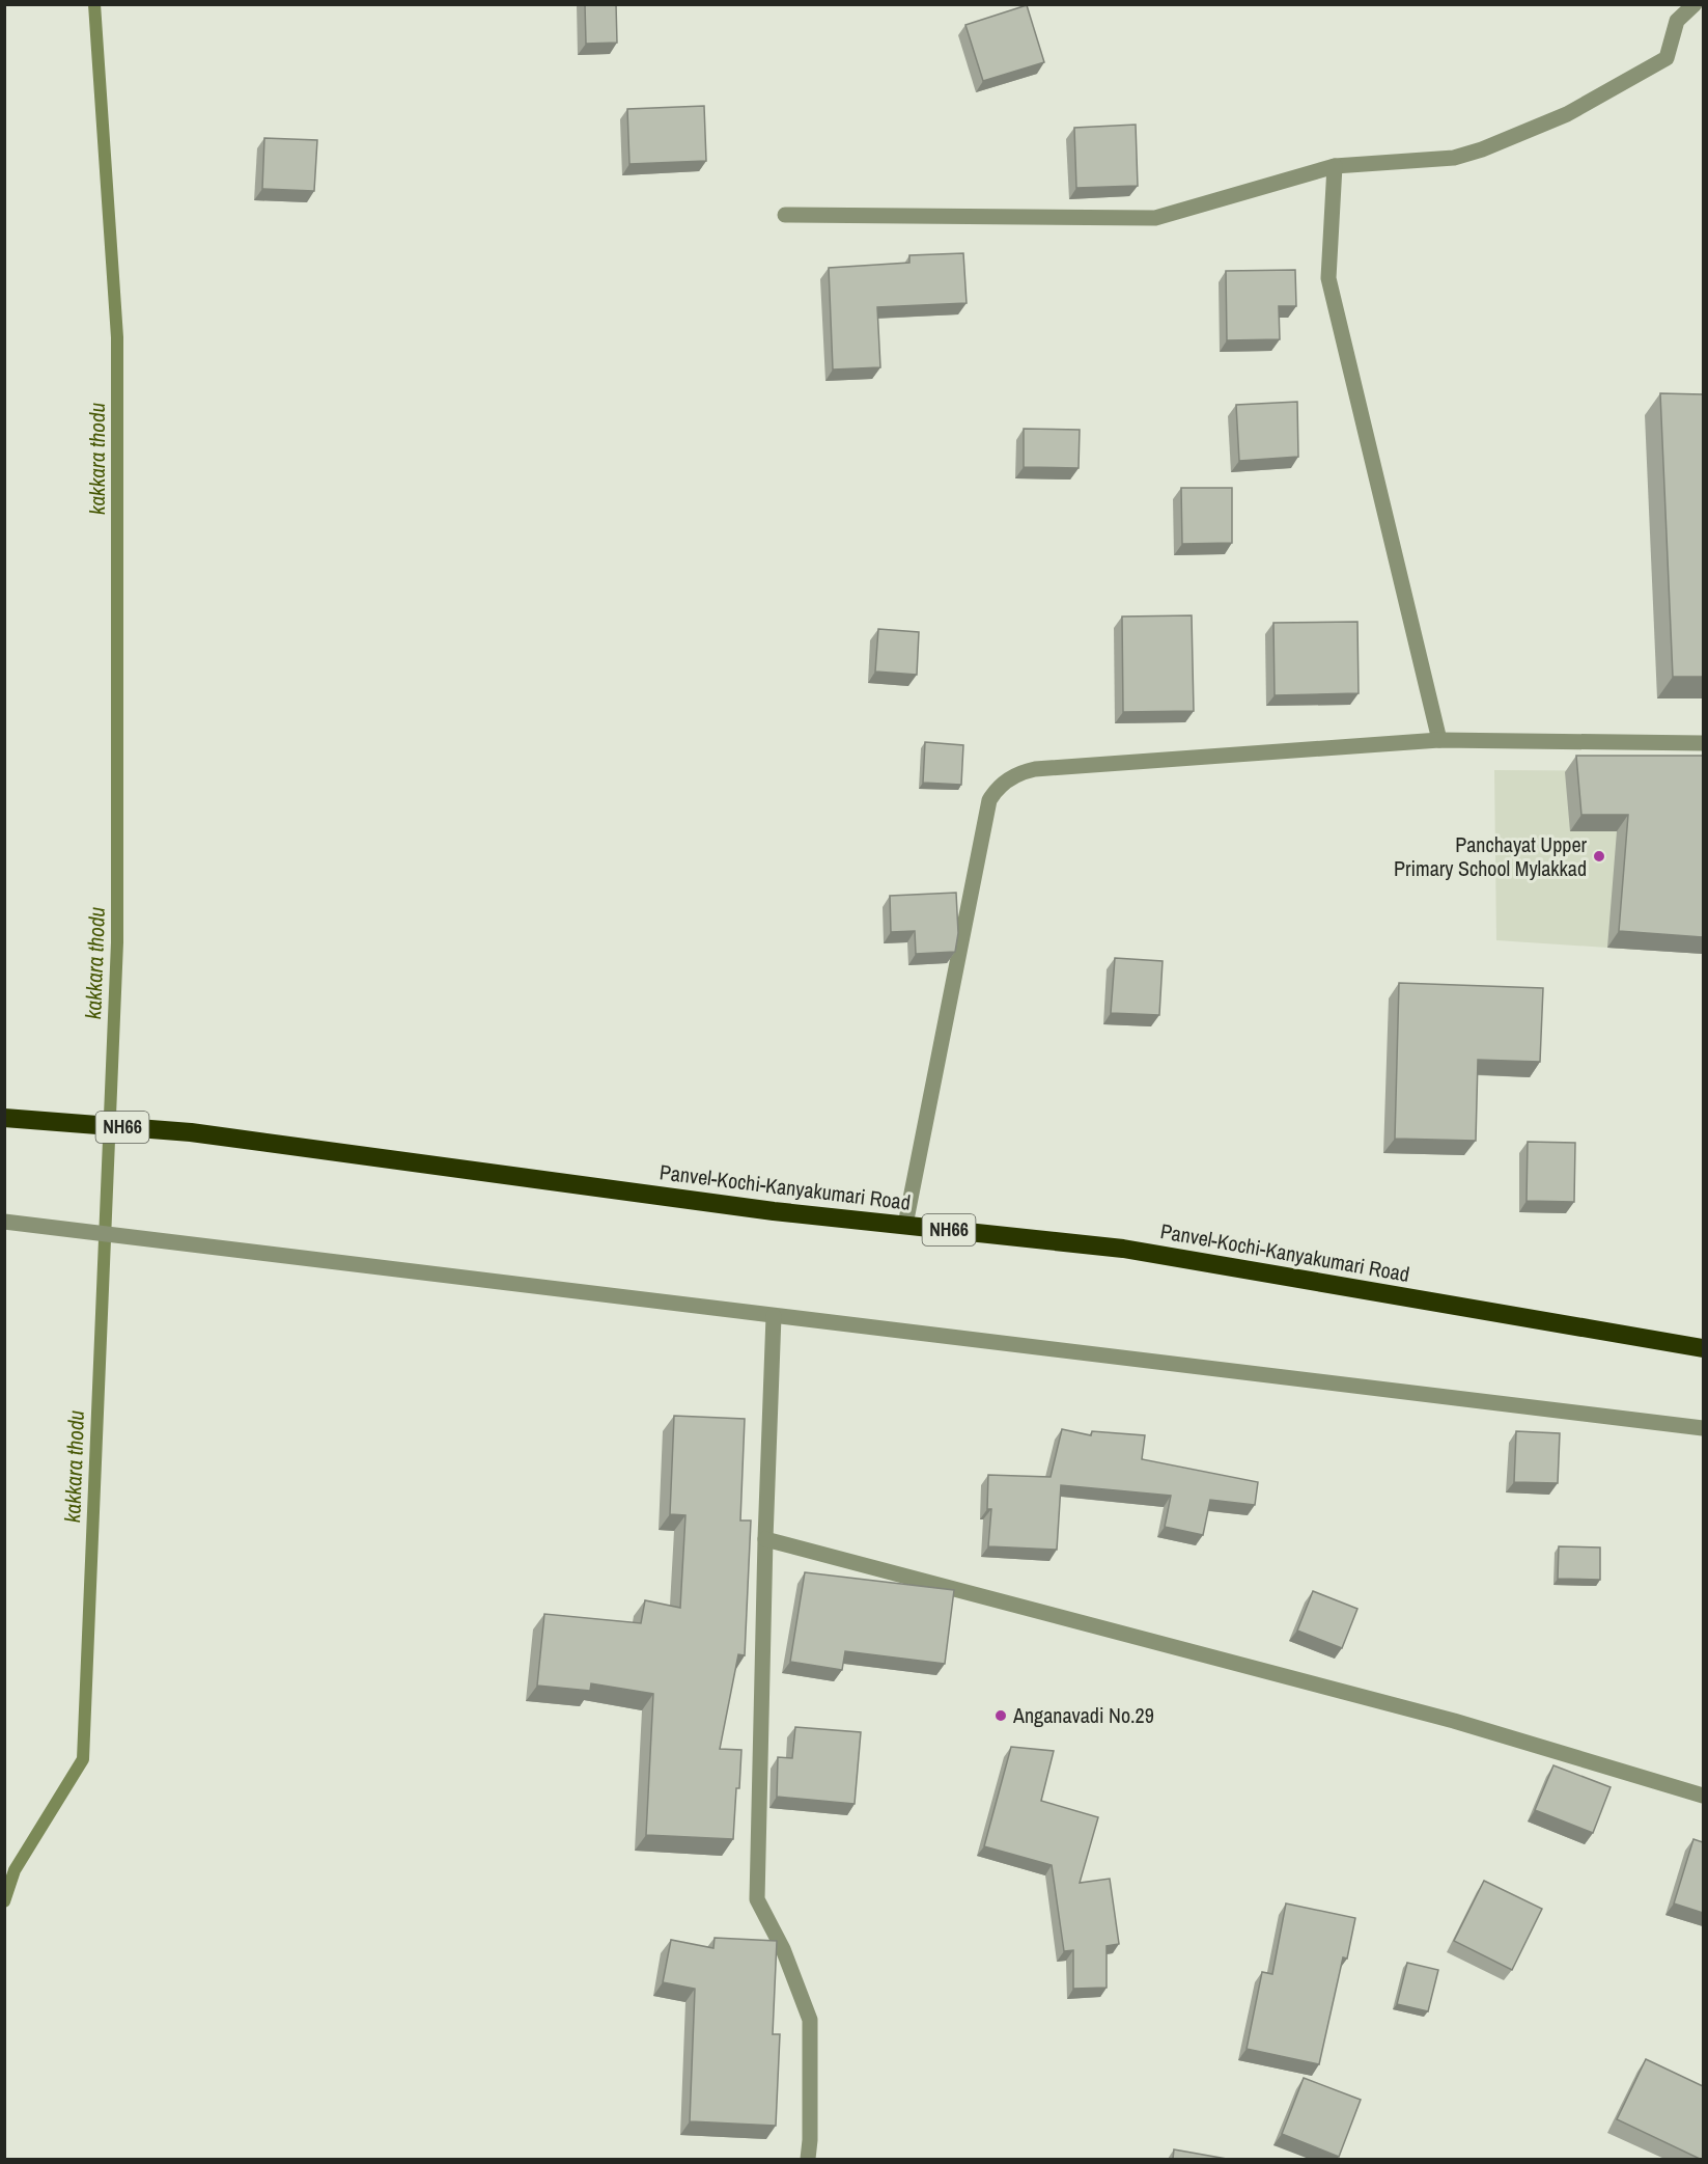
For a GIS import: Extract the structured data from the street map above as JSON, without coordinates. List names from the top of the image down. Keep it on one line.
{"streets":{"highway":["NH66","Panvel-Kochi-Kanyakumari Road"]},"water":["kakkara thodu"],"places":["Panchayat Upper Primary School Mylakkad","Anganavadi No.29"]}
